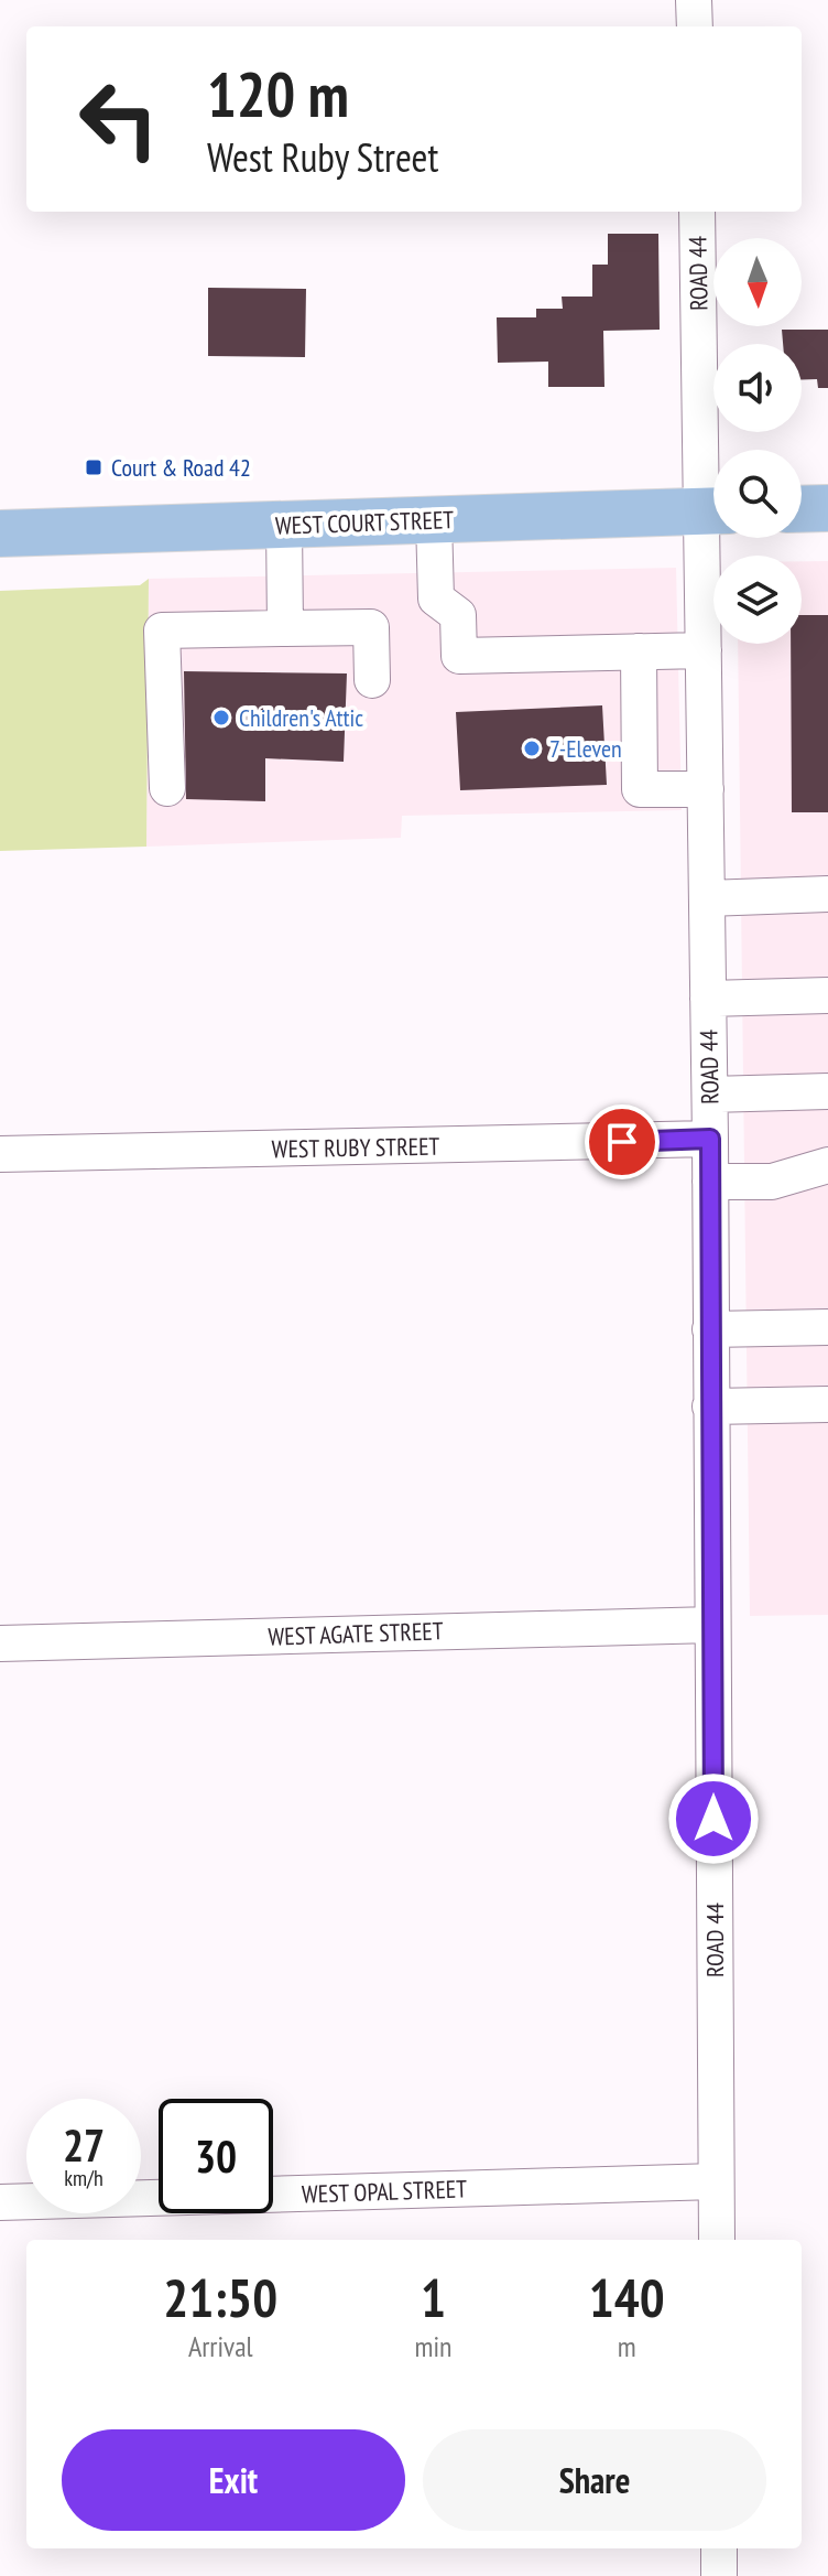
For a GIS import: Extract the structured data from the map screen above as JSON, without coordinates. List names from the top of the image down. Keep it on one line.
{"streets":{"main road":["WEST COURT STREET"],"street":["ROAD 44","WEST RUBY STREET","WEST AGATE STREET","WEST OPAL STREET"]},"crossings":[["ROAD 44","WEST RUBY STREET"],["ROAD 44","WEST AGATE STREET"],["ROAD 44","WEST OPAL STREET"]],"places":{"transit":["Court & Road 42"],"other":["Children's Attic","7-Eleven"]},"north":"bottom","page":{"turn":["120 m","West Ruby Street"],"speed":"27 km/h","limit":"30","eta":["21:50","Arrival","1","min","140","m"],"buttons":["Exit","Share"]}}
